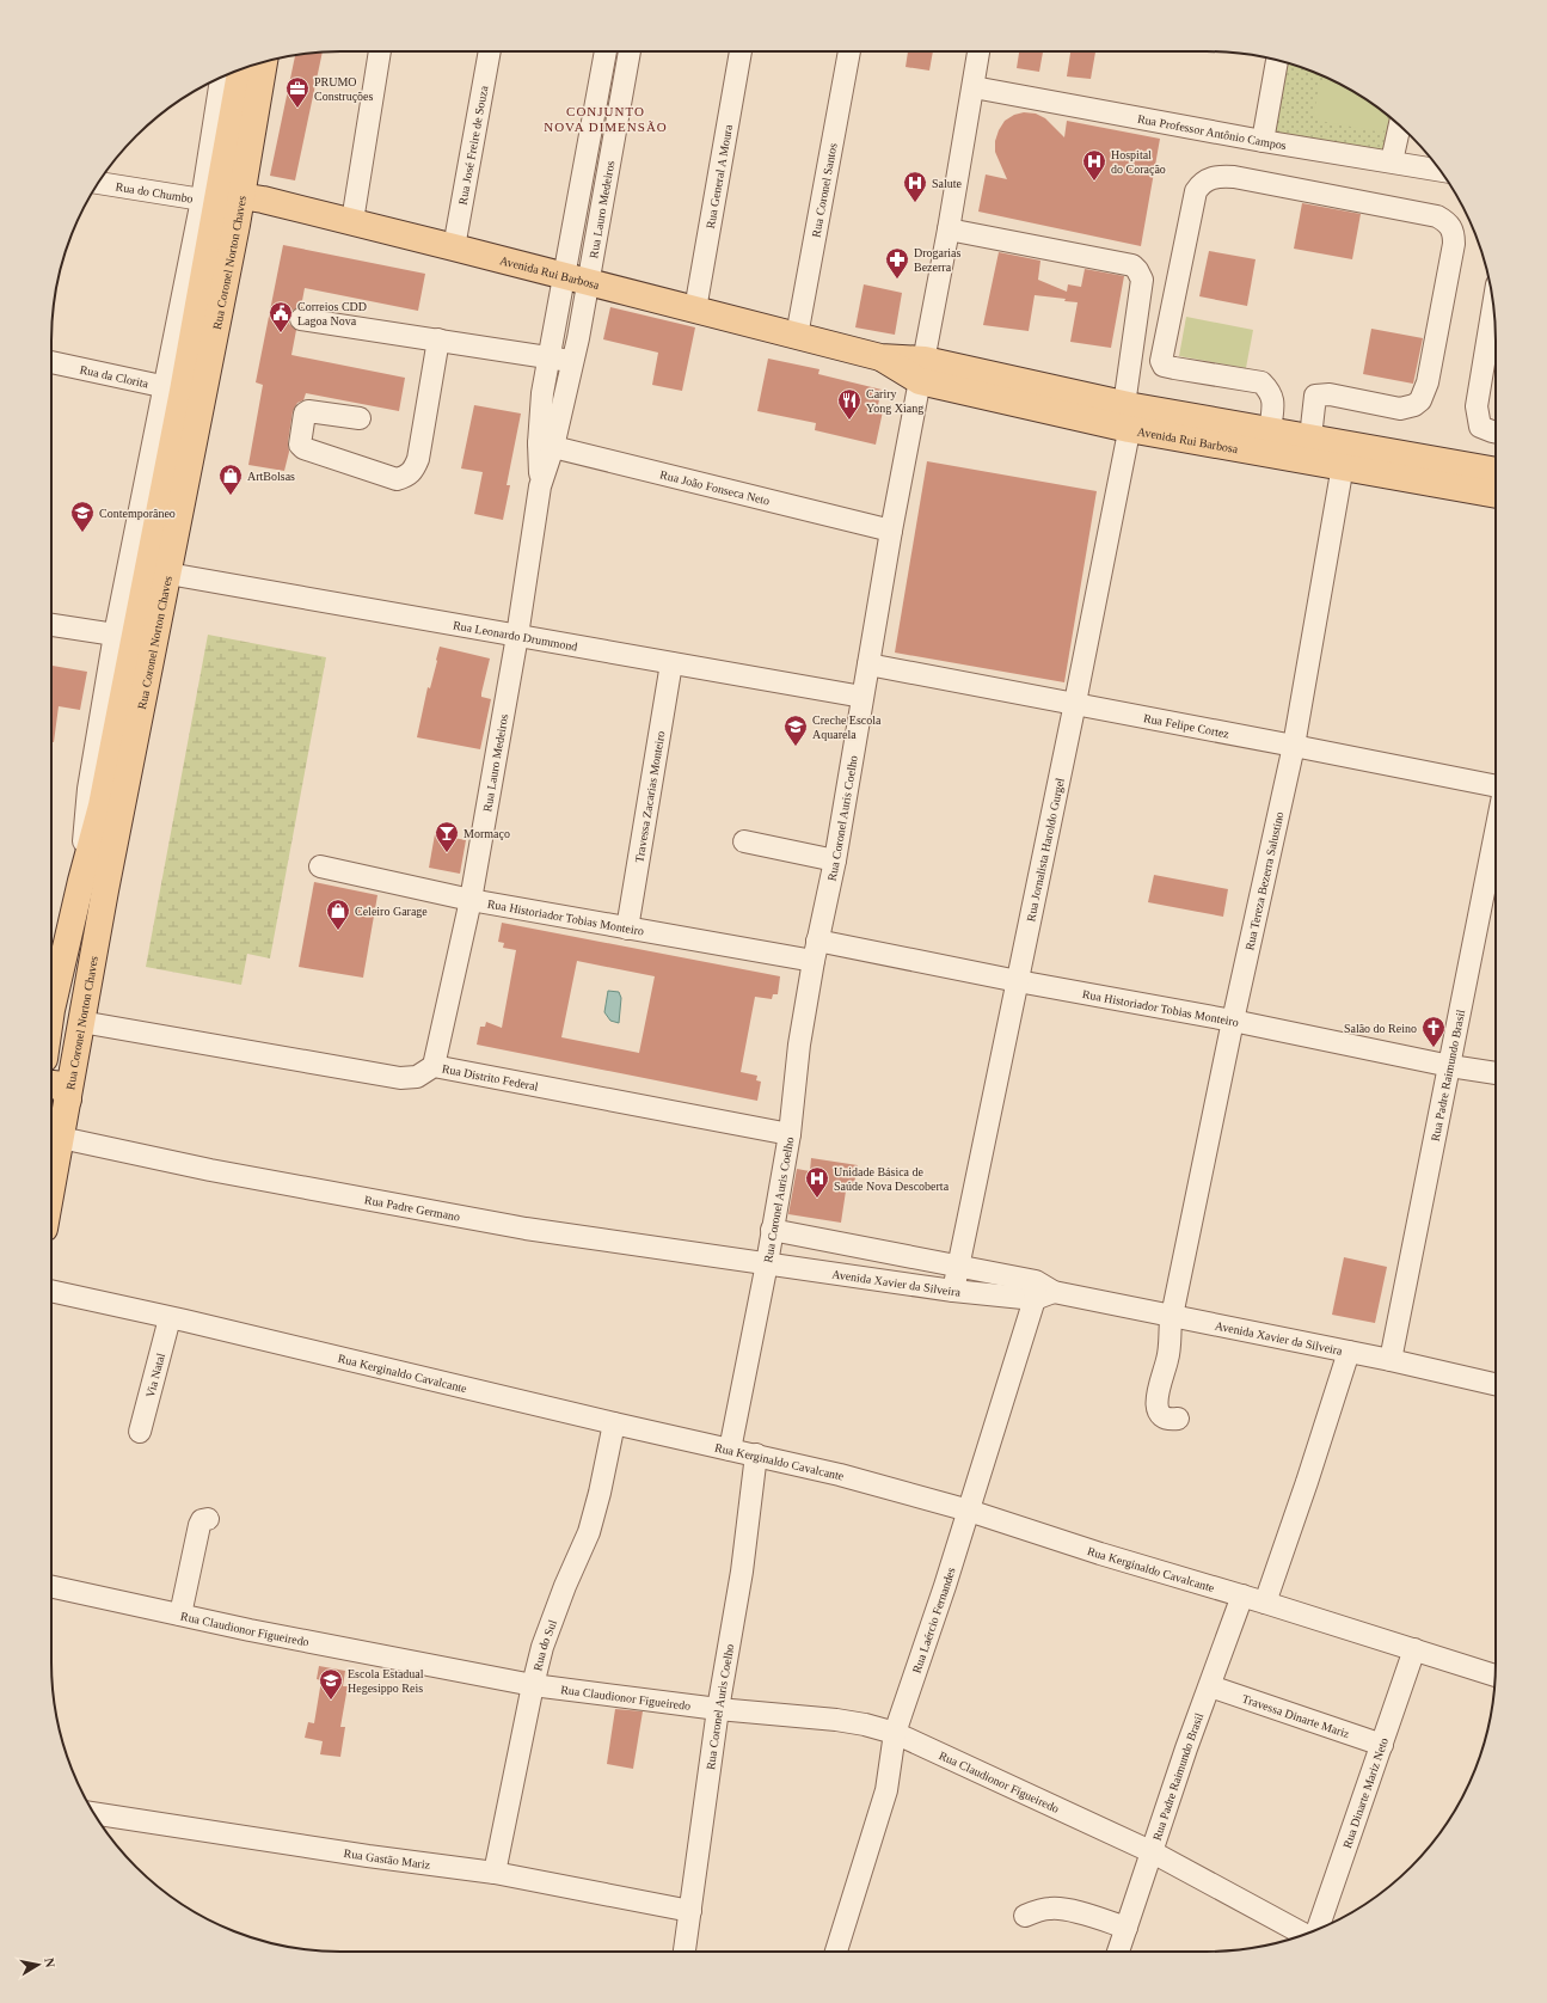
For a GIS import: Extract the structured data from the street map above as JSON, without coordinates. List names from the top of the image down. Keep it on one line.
{"streets":{"main road":["Rua Coronel Norton Chaves","Avenida Rui Barbosa"],"street":["Rua Professor Antônio Campos","Rua José Freire de Souza","Rua General A Moura","Rua Coronel Santos","Rua do Chumbo","Rua Lauro Medeiros","Rua da Clorita","Rua João Fonseca Neto","Rua Leonardo Drummond","Rua Felipe Cortez","Travessa Zacarias Monteiro","Rua Coronel Auris Coelho","Rua Jornalista Haroldo Gurgel","Rua Tereza Bezerra Salustino","Rua Historiador Tobias Monteiro","Rua Padre Raimundo Brasil","Rua Distrito Federal","Rua Padre Germano","Avenida Xavier da Silveira","Rua Kerginaldo Cavalcante","Via Natal","Rua Laércio Fernandes","Rua Claudionor Figueiredo","Rua do Sul","Travessa Dinarte Mariz","Rua Dinarte Mariz Neto","Rua Gastão Mariz"]},"crossings":[["Rua Professor Antônio Campos","Rua Coronel Auris Coelho"],["Rua José Freire de Souza","Avenida Rui Barbosa"],["Rua General A Moura","Avenida Rui Barbosa"],["Rua Coronel Santos","Avenida Rui Barbosa"],["Rua do Chumbo","Rua Coronel Norton Chaves"],["Rua do Chumbo","Avenida Rui Barbosa"],["Rua Lauro Medeiros","Avenida Rui Barbosa"],["Rua Lauro Medeiros","Rua João Fonseca Neto"],["Rua Lauro Medeiros","Rua Leonardo Drummond"],["Rua Lauro Medeiros","Rua Historiador Tobias Monteiro"],["Rua Lauro Medeiros","Rua Distrito Federal"],["Rua Coronel Norton Chaves","Avenida Rui Barbosa"],["Rua Coronel Norton Chaves","Rua da Clorita"],["Rua Coronel Norton Chaves","Rua Leonardo Drummond"],["Rua Coronel Norton Chaves","Rua Distrito Federal"],["Rua Coronel Norton Chaves","Rua Padre Germano"],["Avenida Rui Barbosa","Rua Coronel Auris Coelho"],["Avenida Rui Barbosa","Rua Jornalista Haroldo Gurgel"],["Avenida Rui Barbosa","Rua Tereza Bezerra Salustino"],["Rua João Fonseca Neto","Rua Coronel Auris Coelho"],["Rua Leonardo Drummond","Travessa Zacarias Monteiro"],["Rua Leonardo Drummond","Rua Coronel Auris Coelho"],["Rua Felipe Cortez","Rua Coronel Auris Coelho"],["Rua Felipe Cortez","Rua Jornalista Haroldo Gurgel"],["Rua Felipe Cortez","Rua Tereza Bezerra Salustino"],["Travessa Zacarias Monteiro","Rua Historiador Tobias Monteiro"],["Rua Coronel Auris Coelho","Rua Jornalista Haroldo Gurgel"],["Rua Coronel Auris Coelho","Rua Historiador Tobias Monteiro"],["Rua Coronel Auris Coelho","Rua Distrito Federal"],["Rua Coronel Auris Coelho","Rua Padre Germano"],["Rua Coronel Auris Coelho","Avenida Xavier da Silveira"],["Rua Coronel Auris Coelho","Rua Kerginaldo Cavalcante"],["Rua Coronel Auris Coelho","Rua Claudionor Figueiredo"],["Rua Coronel Auris Coelho","Rua Gastão Mariz"],["Rua Jornalista Haroldo Gurgel","Rua Historiador Tobias Monteiro"],["Rua Jornalista Haroldo Gurgel","Avenida Xavier da Silveira"],["Rua Tereza Bezerra Salustino","Rua Historiador Tobias Monteiro"],["Rua Tereza Bezerra Salustino","Avenida Xavier da Silveira"],["Rua Historiador Tobias Monteiro","Rua Padre Raimundo Brasil"],["Rua Padre Raimundo Brasil","Avenida Xavier da Silveira"],["Rua Padre Raimundo Brasil","Rua Kerginaldo Cavalcante"],["Rua Padre Raimundo Brasil","Rua Claudionor Figueiredo"],["Rua Padre Raimundo Brasil","Travessa Dinarte Mariz"],["Rua Padre Germano","Avenida Xavier da Silveira"],["Avenida Xavier da Silveira","Rua Laércio Fernandes"],["Rua Kerginaldo Cavalcante","Via Natal"],["Rua Kerginaldo Cavalcante","Rua Laércio Fernandes"],["Rua Kerginaldo Cavalcante","Rua do Sul"],["Rua Kerginaldo Cavalcante","Rua Dinarte Mariz Neto"],["Rua Laércio Fernandes","Rua Claudionor Figueiredo"],["Rua Claudionor Figueiredo","Rua do Sul"],["Rua do Sul","Rua Gastão Mariz"],["Travessa Dinarte Mariz","Rua Dinarte Mariz Neto"]],"districts":["CONJUNTO NOVA DIMENSÃO"],"places":{"office":["PRUMO Construções"],"hospital":["Hospital do Coração","Salute","Unidade Básica de Saúde Nova Descoberta"],"pharmacy":["Drogarias Bezerra"],"public building":["Correios CDD Lagoa Nova"],"restaurant":["Cariry Yong Xiang"],"shop":["ArtBolsas","Celeiro Garage"],"school or university":["Contemporâneo","Creche Escola Aquarela","Escola Estadual Hegesippo Reis"],"bar":["Mormaço"],"church":["Salão do Reino"]},"north":"right"}
